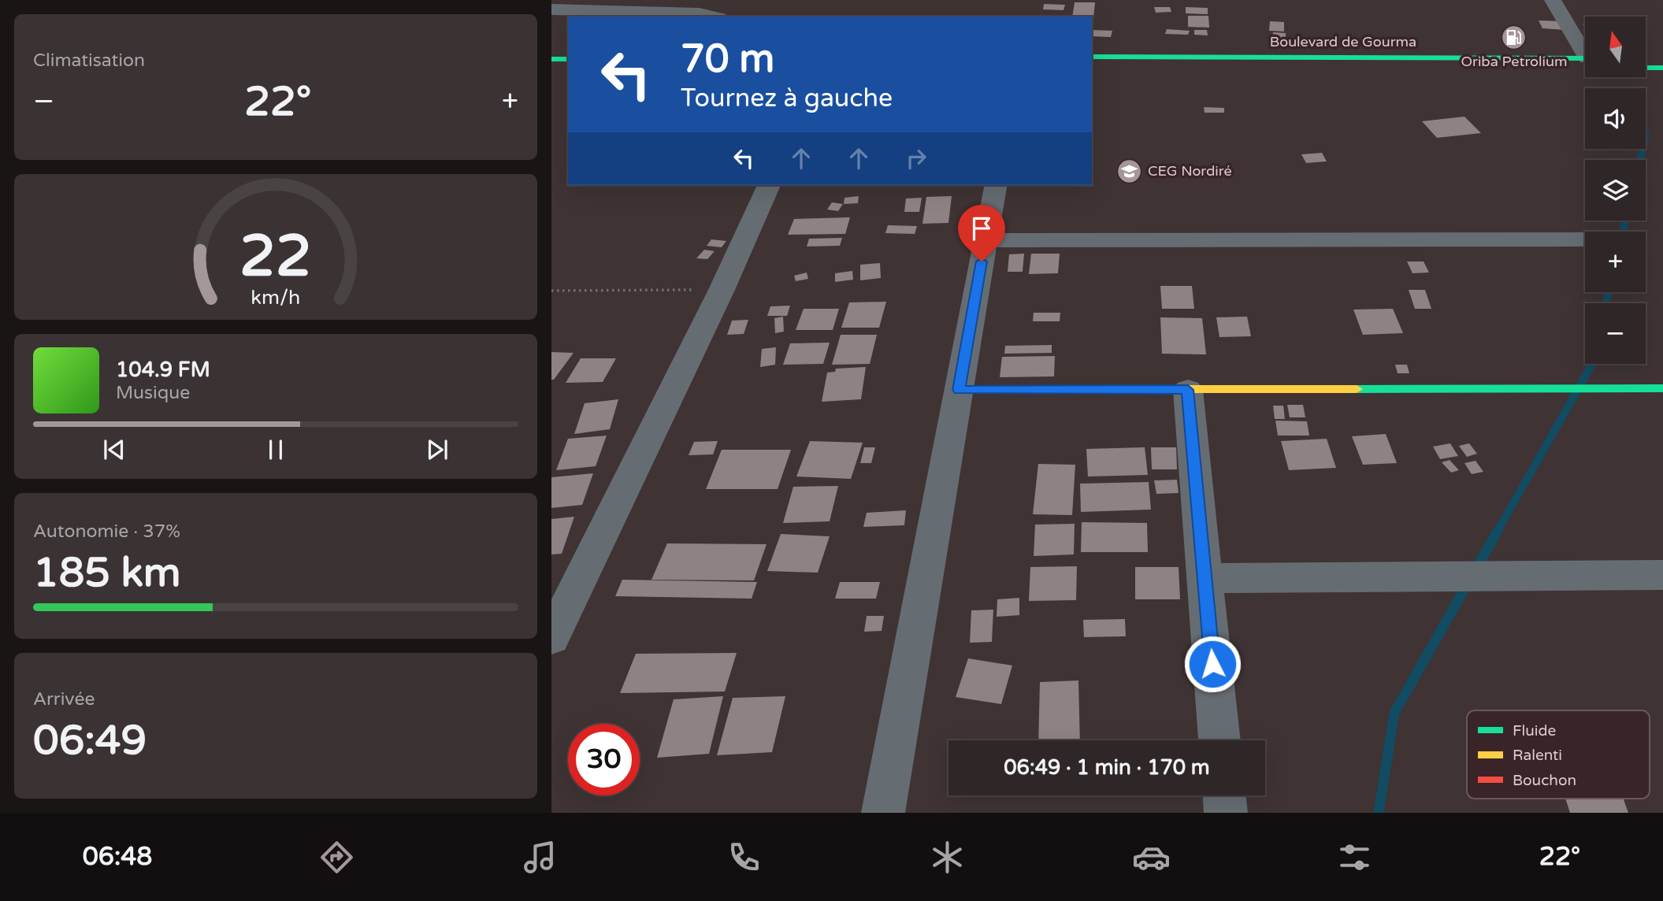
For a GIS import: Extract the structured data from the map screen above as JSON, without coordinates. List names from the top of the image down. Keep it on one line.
{"streets":{"main road":["Boulevard de Gourma"]},"places":{"fuel station":["Oriba Petrolium"],"school or university":["CEG Nordiré"]},"legend":["Fluide","Ralenti","Bouchon"],"north":"top","page":{"tile":["Climatisation",["Autonomie · 37%","185 km"],["Arrivée","06:49"]],"map_buttons":["+","−"],"turn":["70 m","Tournez à gauche"],"heat":["−","22°","+"],"song":["104.9 FM","Musique"],"limit":"30","trip":"06:49 · 1 min · 170 m","tabs":["06:48","22°"],"gauge":["22","km/h"]}}
